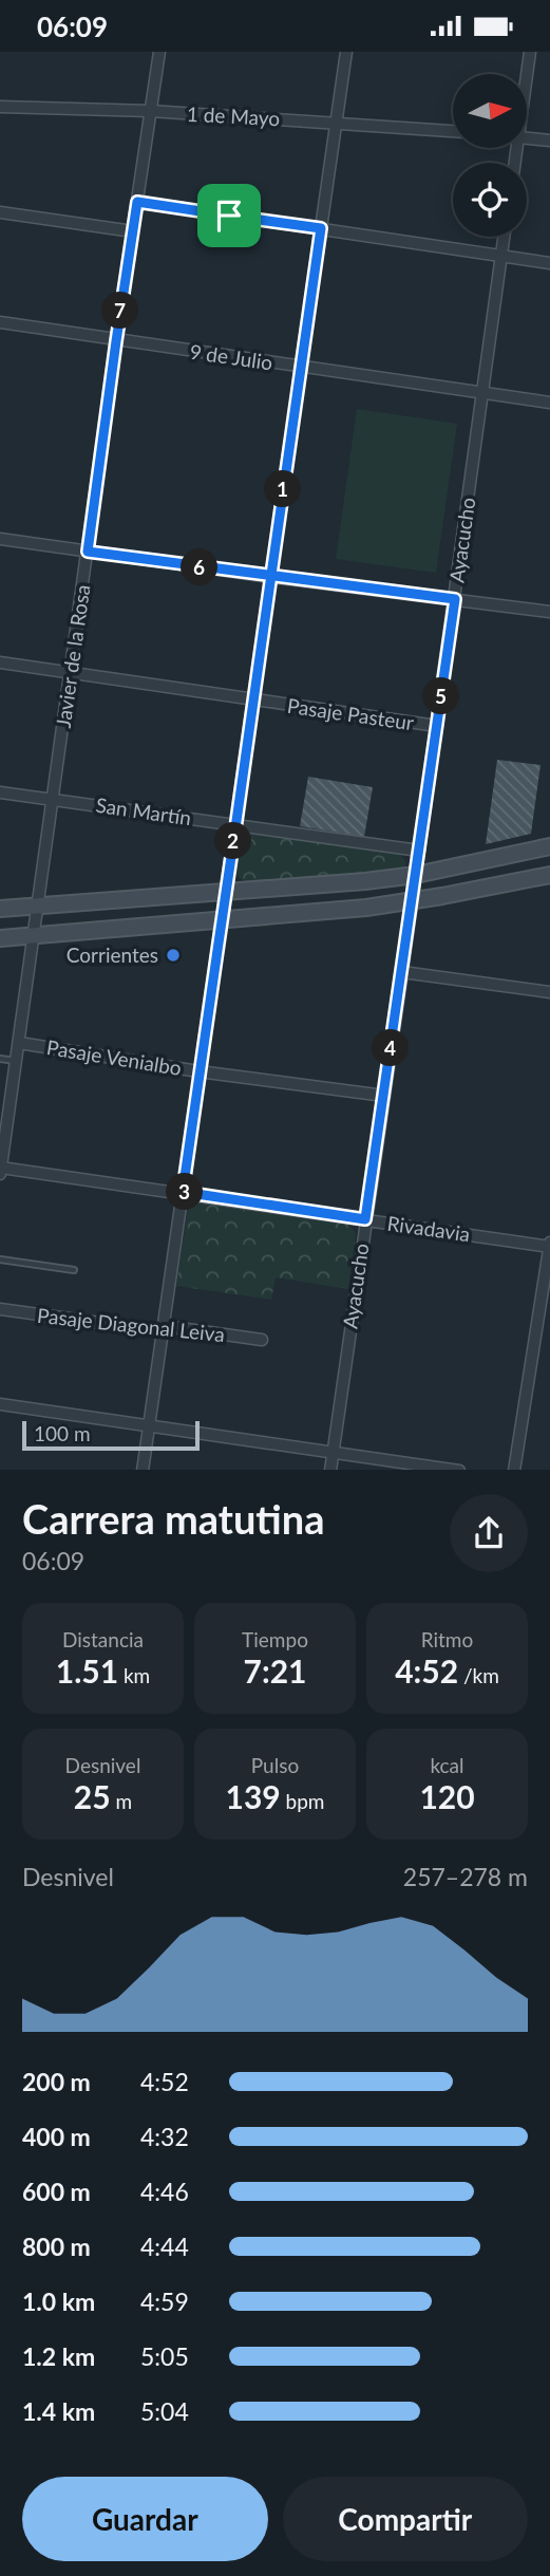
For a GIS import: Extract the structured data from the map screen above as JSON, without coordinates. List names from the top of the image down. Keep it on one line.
{"streets":{"street":["1 de Mayo","9 de Julio","Ayacucho","Javier de la Rosa","Pasaje Pasteur","San Martín","Pasaje Venialbo","Rivadavia","Pasaje Diagonal Leiva"]},"crossings":[["1 de Mayo","Javier de la Rosa"],["9 de Julio","Ayacucho"],["9 de Julio","Javier de la Rosa"],["Ayacucho","Pasaje Pasteur"],["Ayacucho","San Martín"],["Ayacucho","Pasaje Venialbo"],["Ayacucho","Rivadavia"],["Javier de la Rosa","Pasaje Pasteur"],["Javier de la Rosa","San Martín"],["Javier de la Rosa","Pasaje Venialbo"],["Javier de la Rosa","Rivadavia"]],"places":["Corrientes"],"scale_bar":"100 m","north":"right","page":{"status":"06:09","pins":["7","1","6","5","2","4","3"],"scale":"100 m","heading":["Carrera matutina","06:09"],"stats":[["Distancia","1.51 km"],["Tiempo","7:21"],["Ritmo","4:52 /km"],["Desnivel","25 m"],["Pulso","139 bpm"],["kcal","120"]],"chart":["Desnivel","257–278 m"],"list":[{"name":"200 m","note":"4:52"},{"name":"400 m","note":"4:32"},{"name":"600 m","note":"4:46"},{"name":"800 m","note":"4:44"},{"name":"1.0 km","note":"4:59"},{"name":"1.2 km","note":"5:05"},{"name":"1.4 km","note":"5:04"}],"buttons":["Guardar","Compartir"]}}
